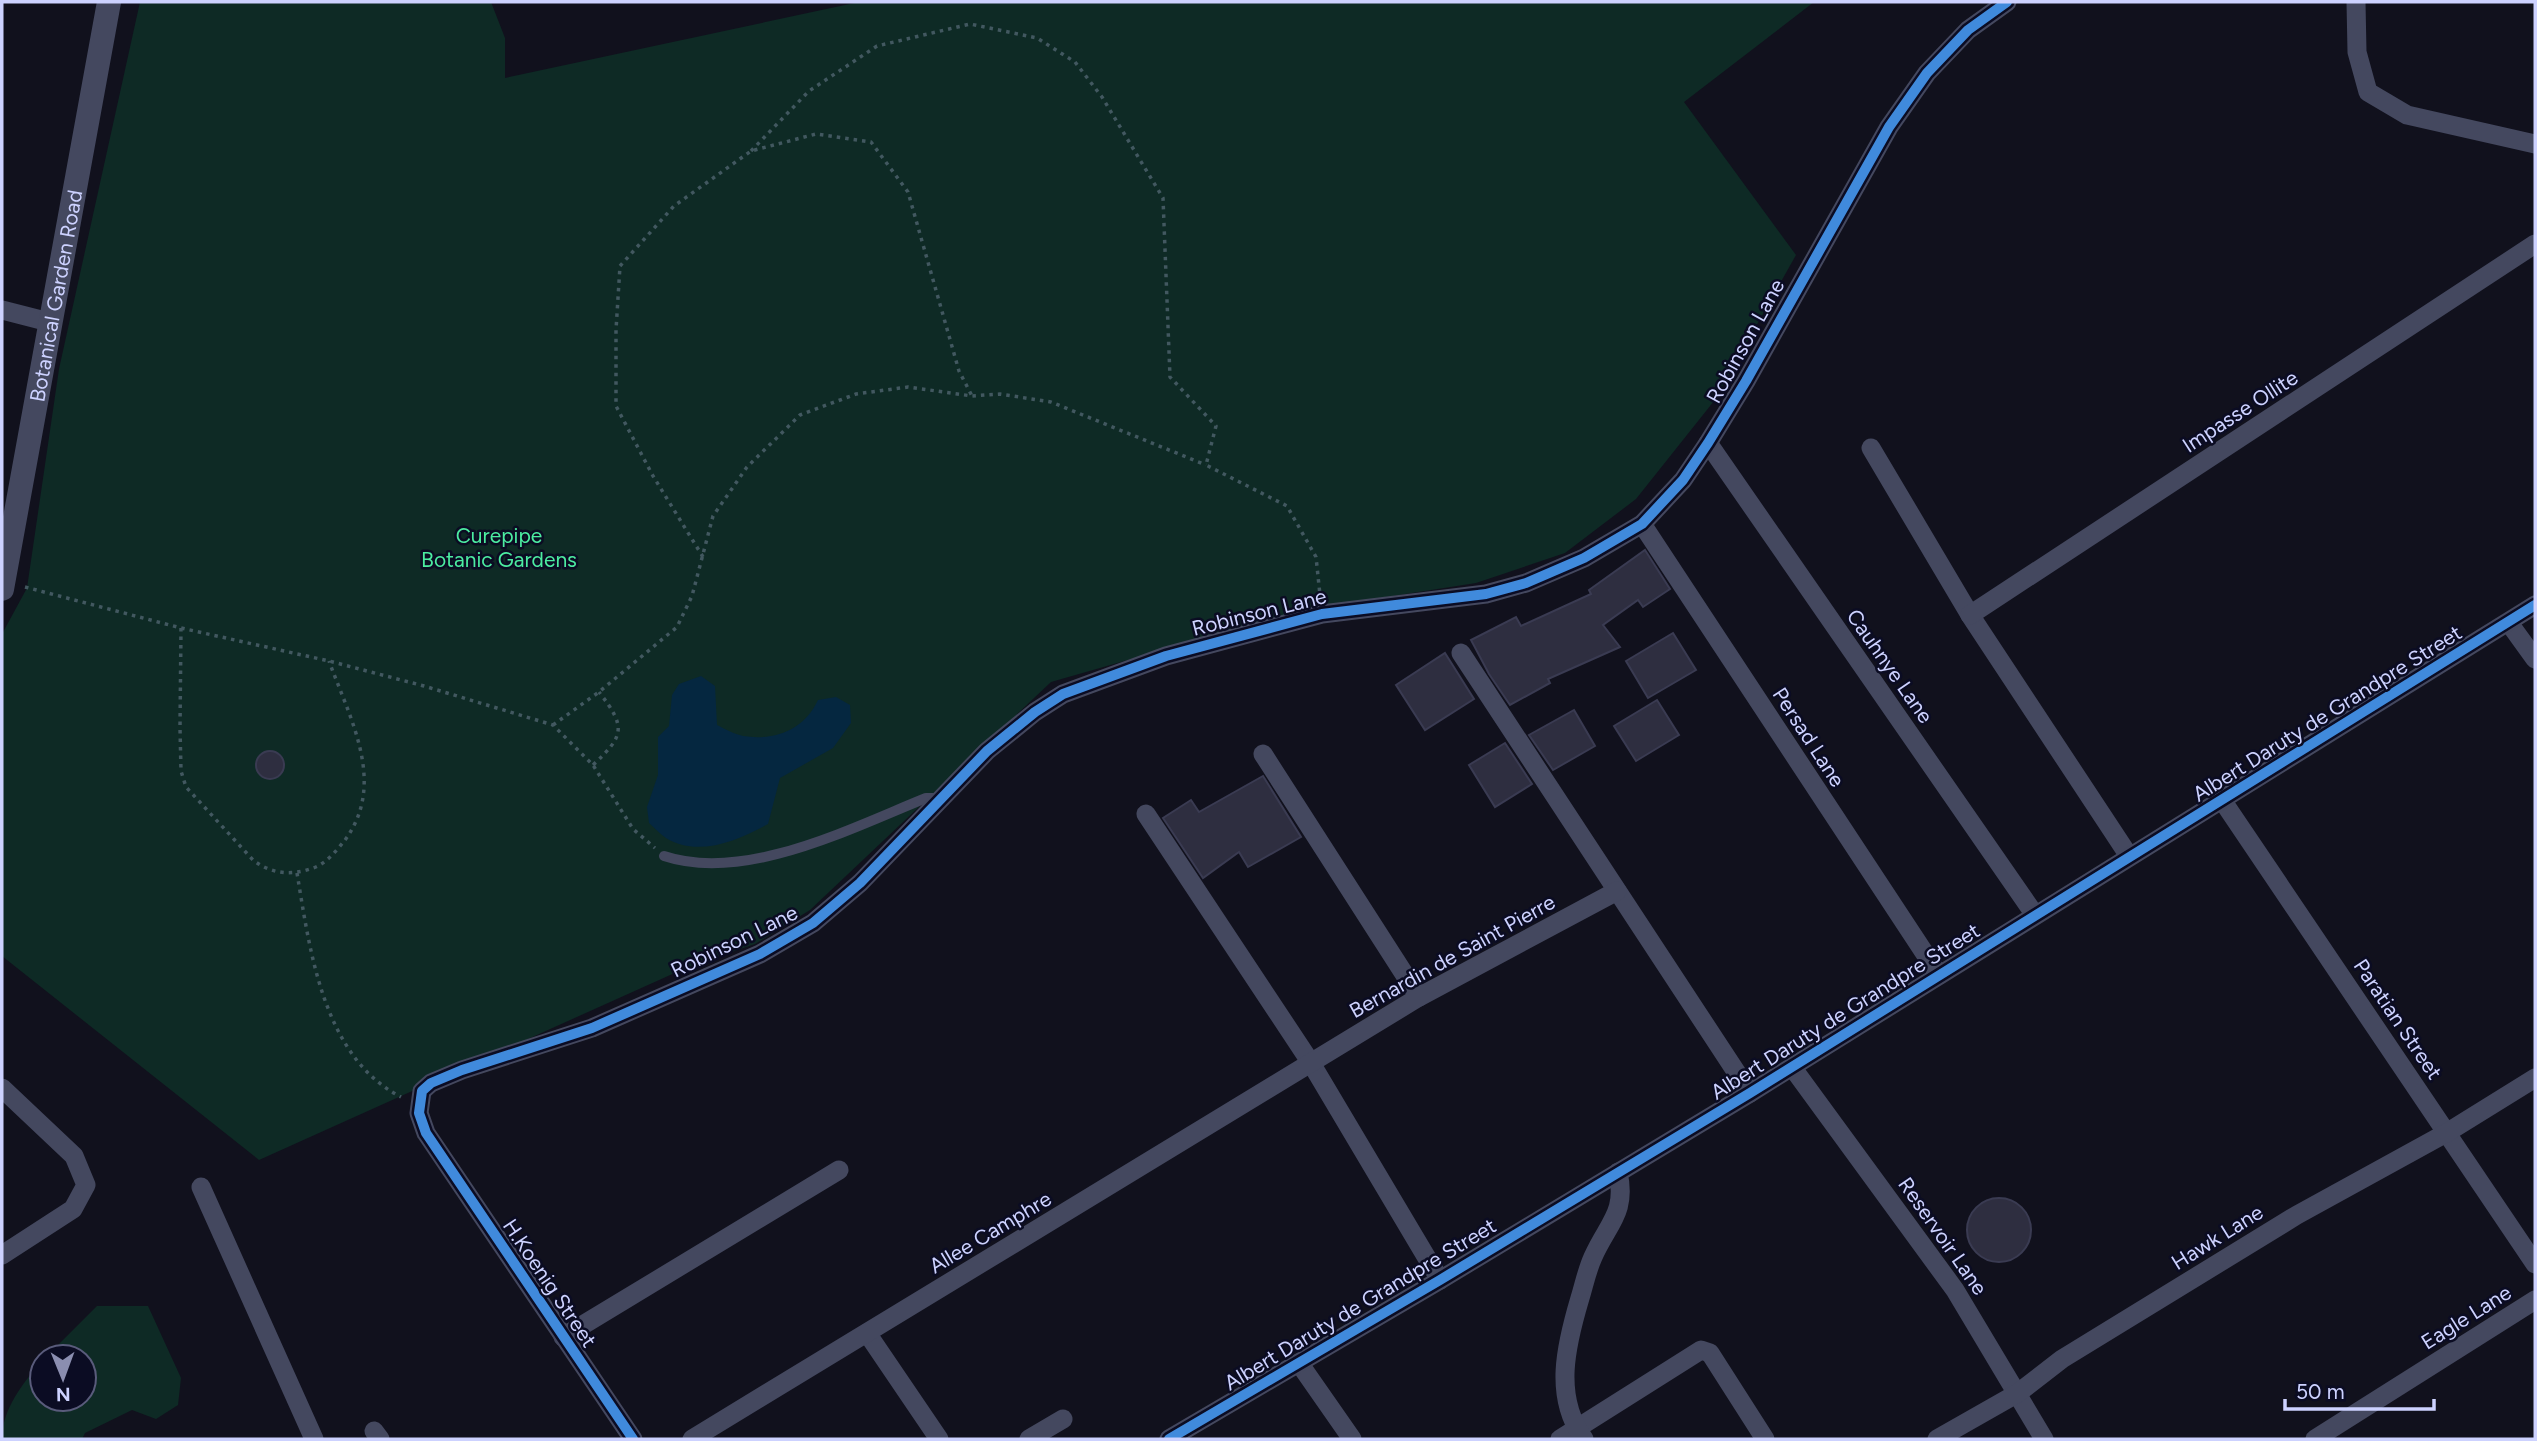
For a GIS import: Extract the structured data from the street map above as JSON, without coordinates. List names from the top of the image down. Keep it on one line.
{"streets":{"street":["Botanical Garden Road","Robinson Lane","Impasse Ollite","Cauhnye Lane","Albert Daruty de Grandpre Street","Persad Lane","Bernardin de Saint Pierre","Paratian Street","Allee Camphre","Reservoir Lane","Hawk Lane","H.Koenig Street","Eagle Lane"]},"crossings":[["Robinson Lane","Cauhnye Lane"],["Robinson Lane","Persad Lane"],["Robinson Lane","H.Koenig Street"],["Cauhnye Lane","Albert Daruty de Grandpre Street"],["Albert Daruty de Grandpre Street","Persad Lane"],["Albert Daruty de Grandpre Street","Paratian Street"],["Albert Daruty de Grandpre Street","Reservoir Lane"],["Bernardin de Saint Pierre","Allee Camphre"],["Paratian Street","Hawk Lane"],["Reservoir Lane","Hawk Lane"]],"parks":["Curepipe Botanic Gardens"],"scale_bar":"50 m","north":"bottom"}
